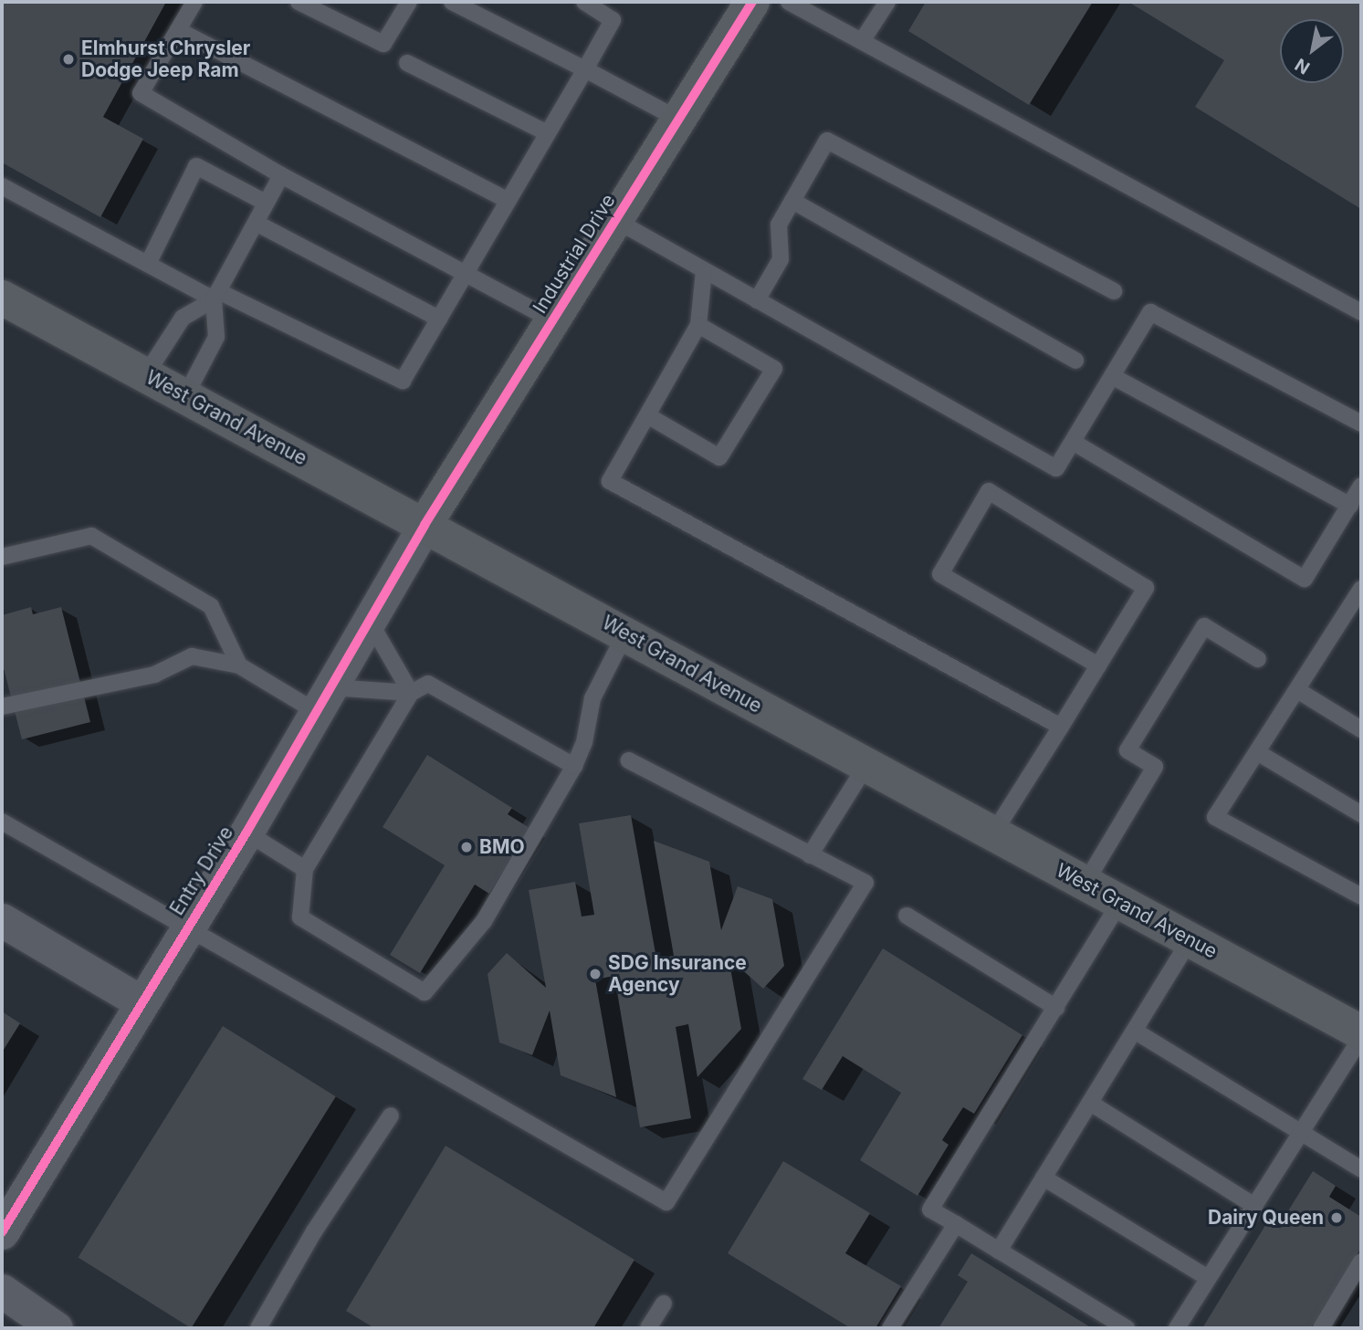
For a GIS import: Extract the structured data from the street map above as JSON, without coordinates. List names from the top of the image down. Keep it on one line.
{"streets":{"main road":["Industrial Drive","West Grand Avenue"],"street":["Entry Drive"]},"crossings":[["Industrial Drive","West Grand Avenue"],["Industrial Drive","Entry Drive"],["West Grand Avenue","Entry Drive"]],"places":["Elmhurst Chrysler Dodge Jeep Ram","BMO","SDG Insurance Agency","Dairy Queen"],"north":"bottom left"}
